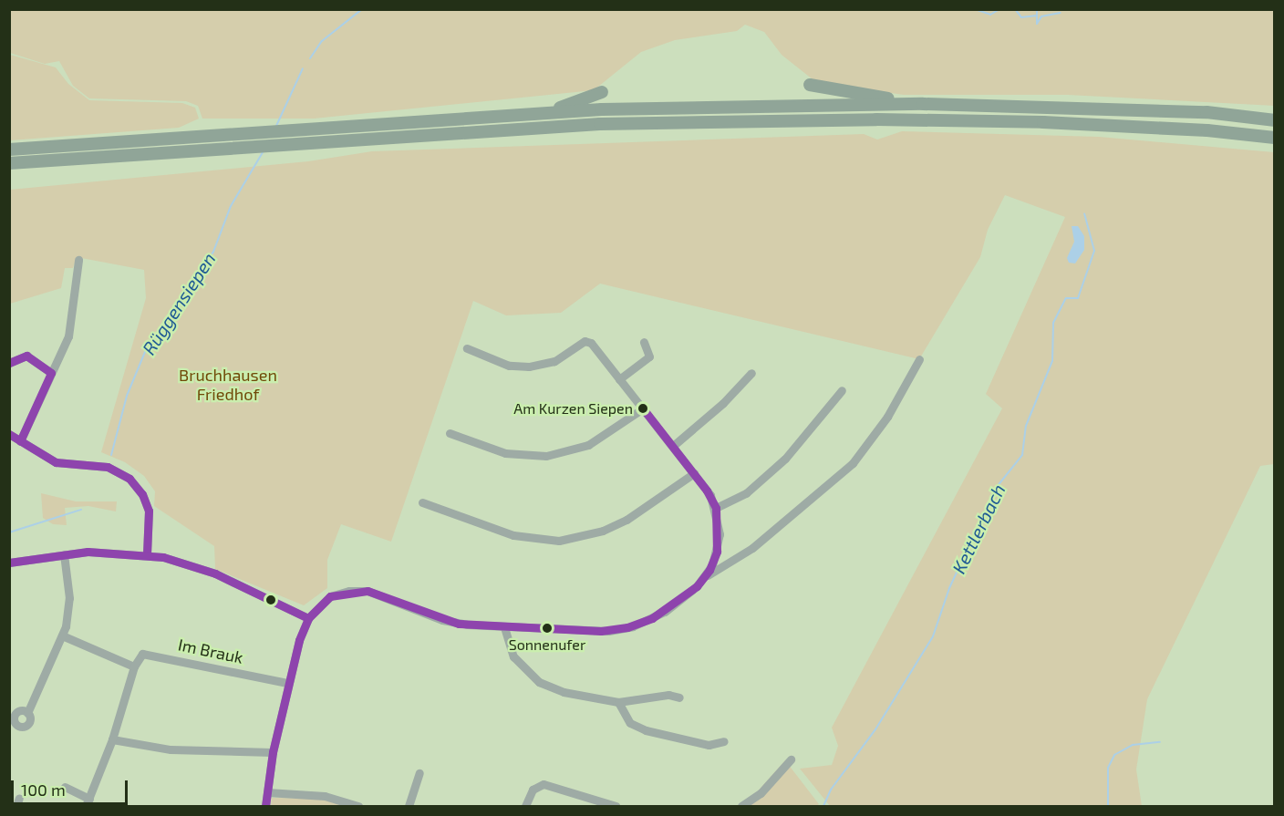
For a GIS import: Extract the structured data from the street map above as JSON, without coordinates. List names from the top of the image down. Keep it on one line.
{"streets":{"street":["Im Brauk"]},"water":["Rüggensiepen","Kettlerbach"],"parks":["Bruchhausen Friedhof"],"places":["Am Kurzen Siepen","Sonnenufer"],"scale_bar":"100 m"}
